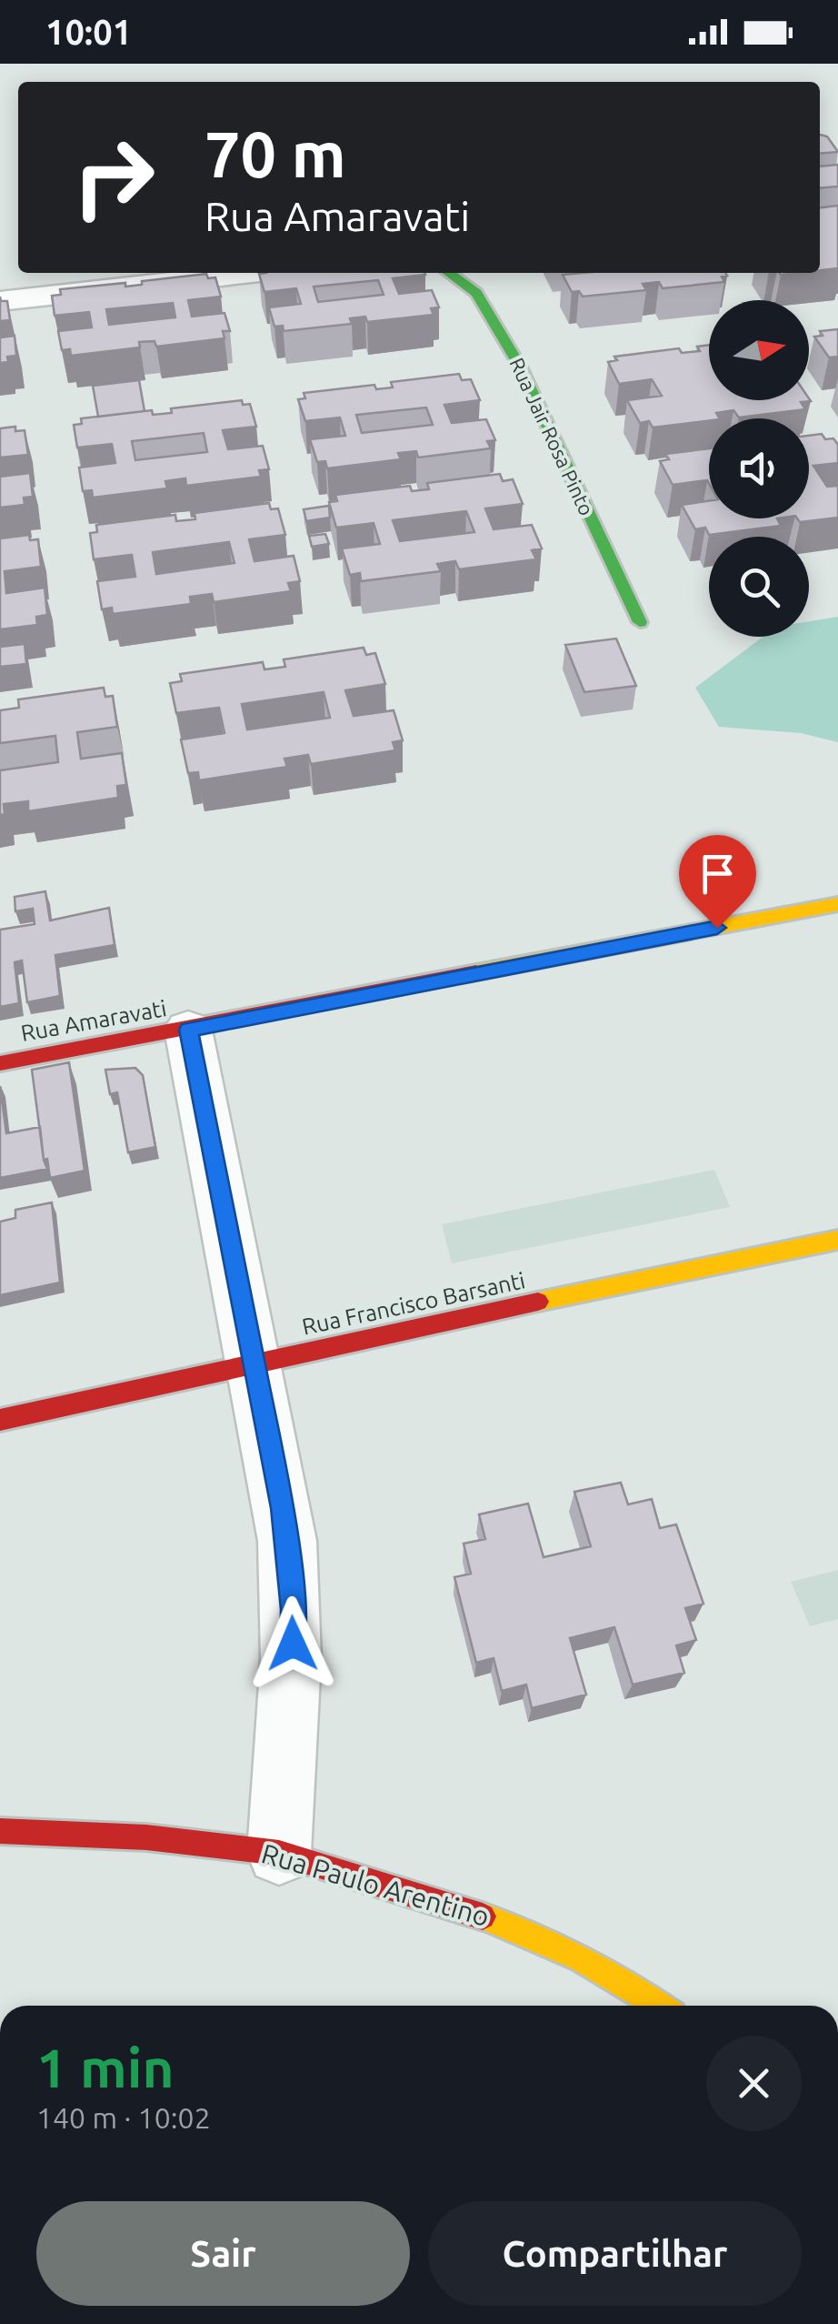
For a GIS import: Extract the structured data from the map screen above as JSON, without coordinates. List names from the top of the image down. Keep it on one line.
{"streets":{"street":["Rua Jair Rosa Pinto","Rua Amaravati","Rua Francisco Barsanti","Rua Paulo Arentino"]},"north":"right","page":{"status":"10:01","turn":["70 m","Rua Amaravati"],"heading":["1 min","140 m · 10:02"],"buttons":["Sair","Compartilhar"]}}
